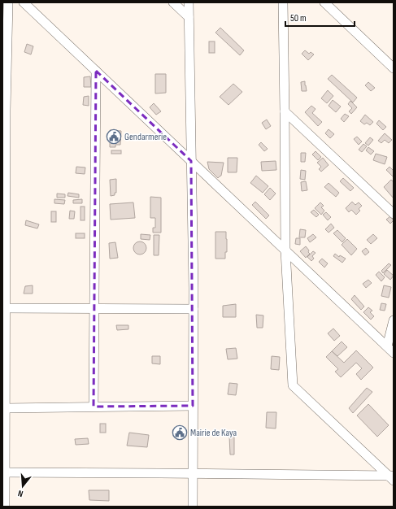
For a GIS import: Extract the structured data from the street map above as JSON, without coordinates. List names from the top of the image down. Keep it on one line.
{"places":{"public building":["Gendarmerie","Mairie de Kaya"]},"scale_bar":"50 m","north":"bottom"}
